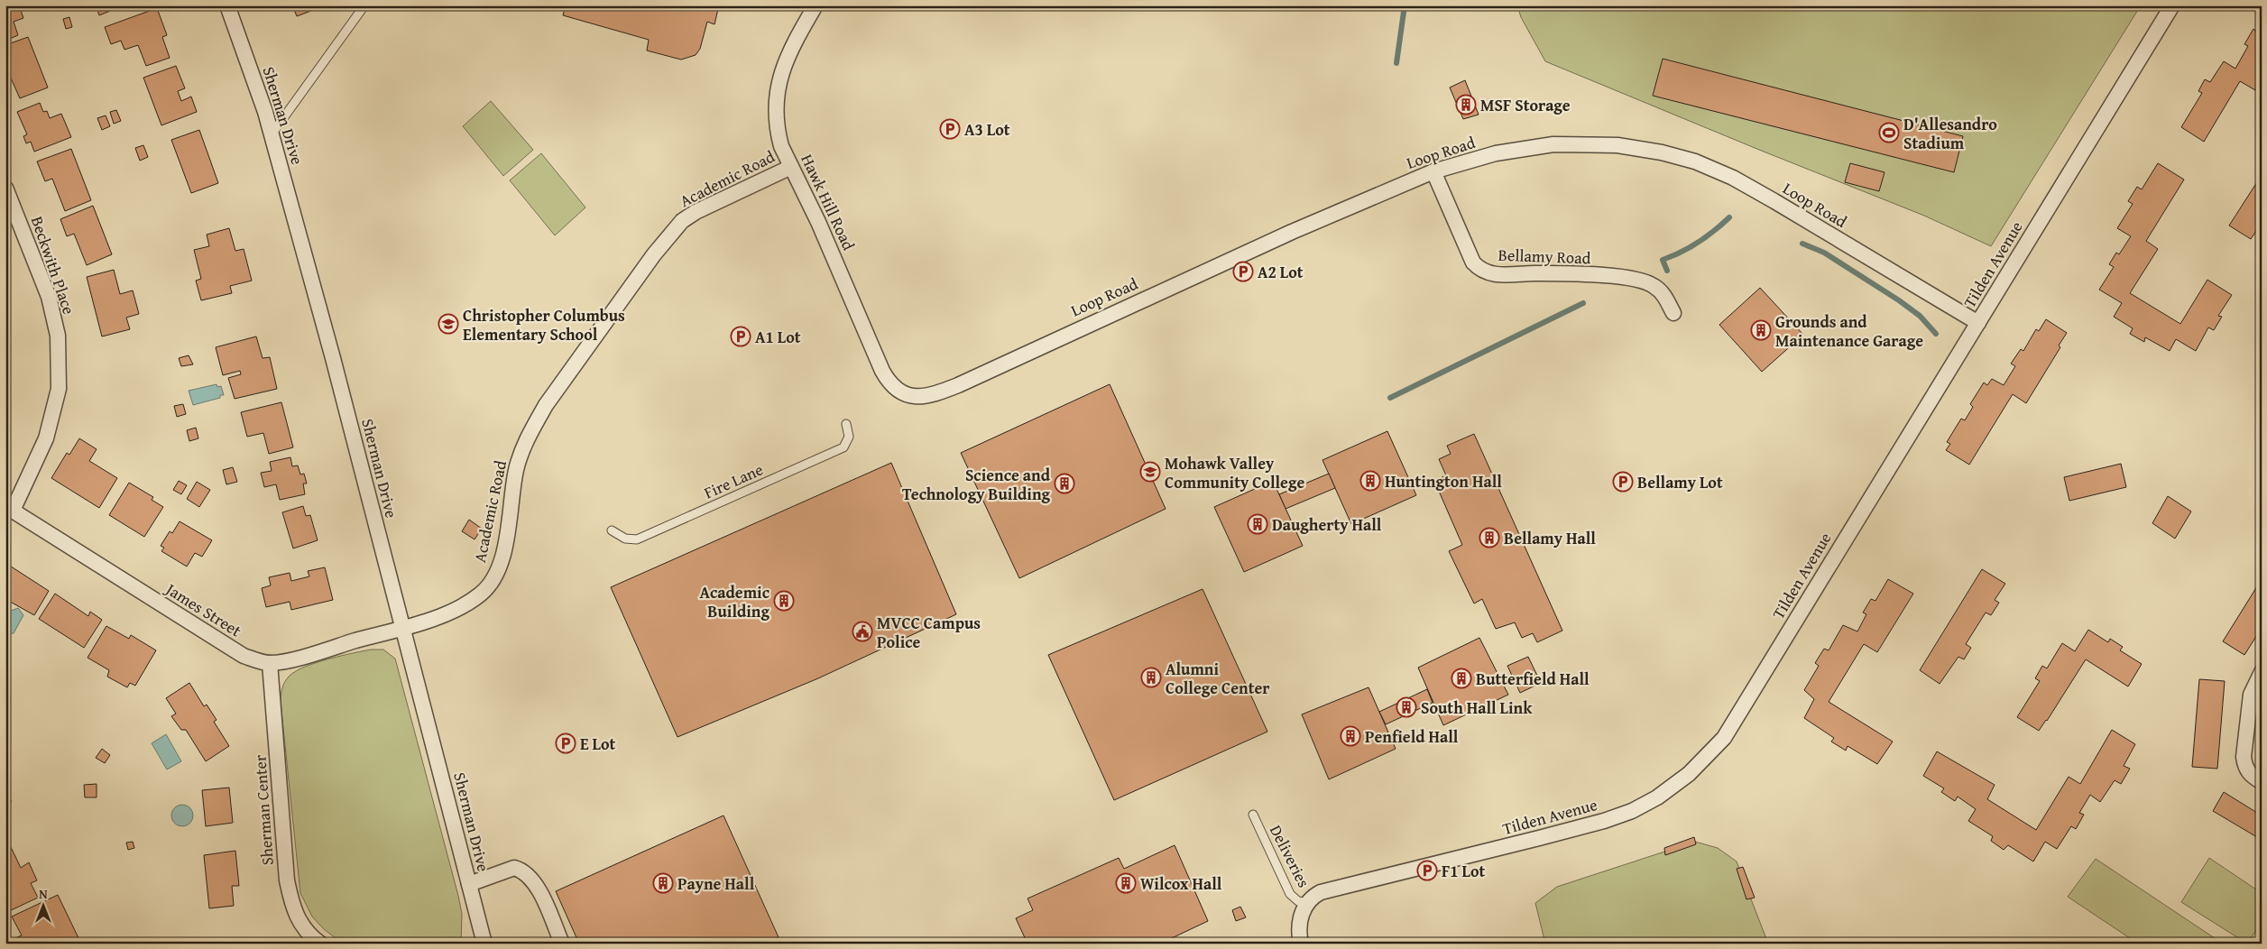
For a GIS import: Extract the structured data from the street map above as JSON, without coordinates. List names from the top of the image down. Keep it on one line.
{"streets":{"street":["Sherman Drive","Loop Road","Academic Road","Hawk Hill Road","Bellamy Road","Tilden Avenue","Beckwith Place","James Street","Sherman Center"],"lane":["Fire Lane","Deliveries"]},"crossings":[["Sherman Drive","Academic Road"],["Sherman Drive","James Street"],["Loop Road","Hawk Hill Road"],["Loop Road","Bellamy Road"],["Loop Road","Tilden Avenue"],["Academic Road","Hawk Hill Road"],["Academic Road","James Street"],["Tilden Avenue","Deliveries"],["Beckwith Place","James Street"],["James Street","Sherman Center"]],"places":{"building":["MSF Storage","Grounds and Maintenance Garage","Huntington Hall","Science and Technology Building","Daugherty Hall","Bellamy Hall","Academic Building","Alumni College Center","Butterfield Hall","South Hall Link","Penfield Hall","Payne Hall","Wilcox Hall"],"parking":["A3 Lot","A2 Lot","A1 Lot","Bellamy Lot","E Lot","F1 Lot"],"sports":["D'Allesandro Stadium"],"school or university":["Christopher Columbus Elementary School","Mohawk Valley Community College"],"public building":["MVCC Campus Police"]},"north":"top"}
